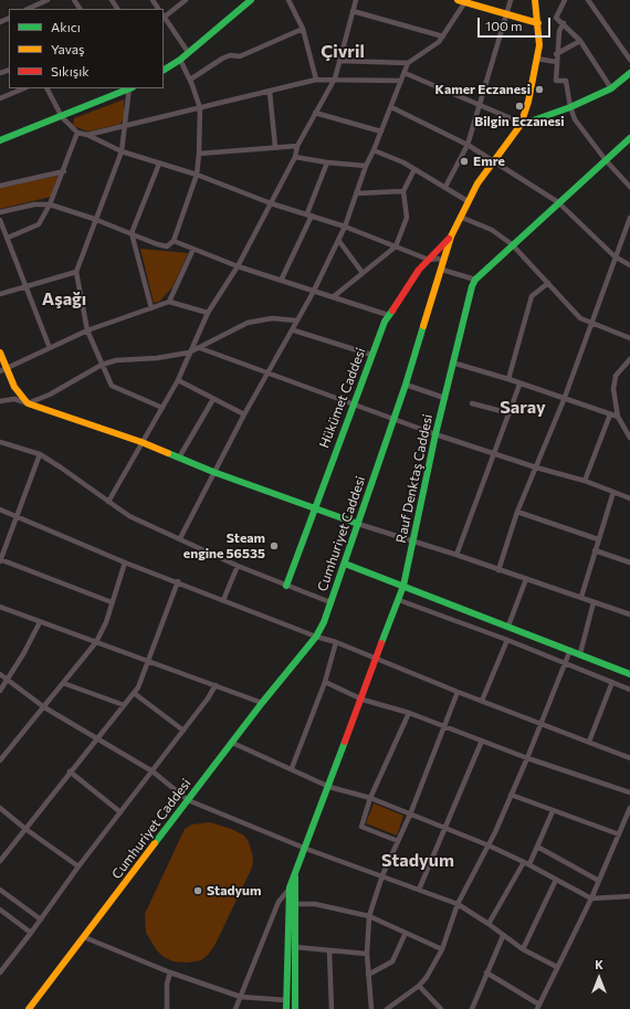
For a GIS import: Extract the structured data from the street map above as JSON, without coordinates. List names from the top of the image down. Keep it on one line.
{"streets":{"street":["Hükümet Caddesi","Rauf Denktaş Caddesi","Cumhuriyet Caddesi"]},"crossings":[["Hükümet Caddesi","Cumhuriyet Caddesi"]],"districts":["Çivril","Aşağı","Saray","Stadyum"],"places":["Kamer Eczanesi","Bilgin Eczanesi","Emre","Steam engine 56535","Stadyum"],"legend":["Akıcı","Yavaş","Sıkışık"],"scale_bar":"100 m","north":"top"}
